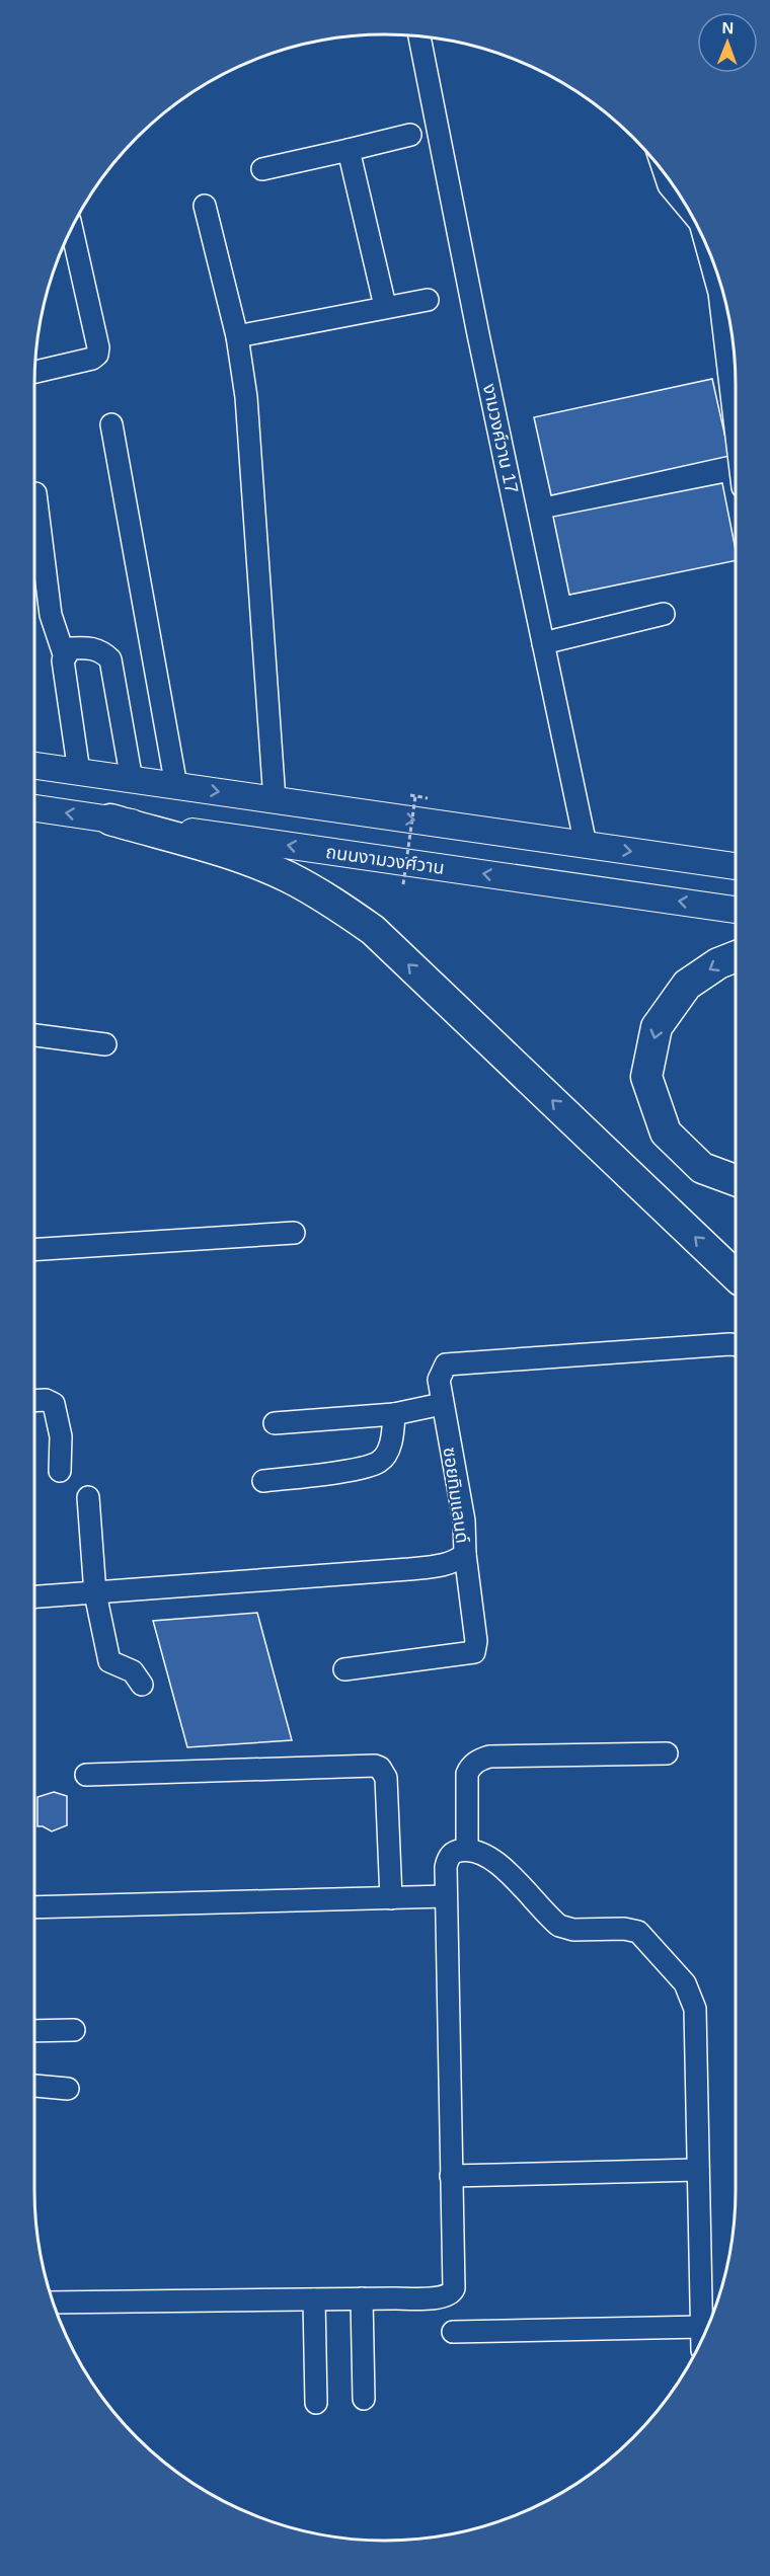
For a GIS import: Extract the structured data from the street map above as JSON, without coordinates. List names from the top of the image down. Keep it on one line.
{"streets":{"main road":["ถนนงามวงศ์วาน"],"street":["งามวงศ์วาน 17","ซอยทิมแลนด์"]},"north":"top"}
